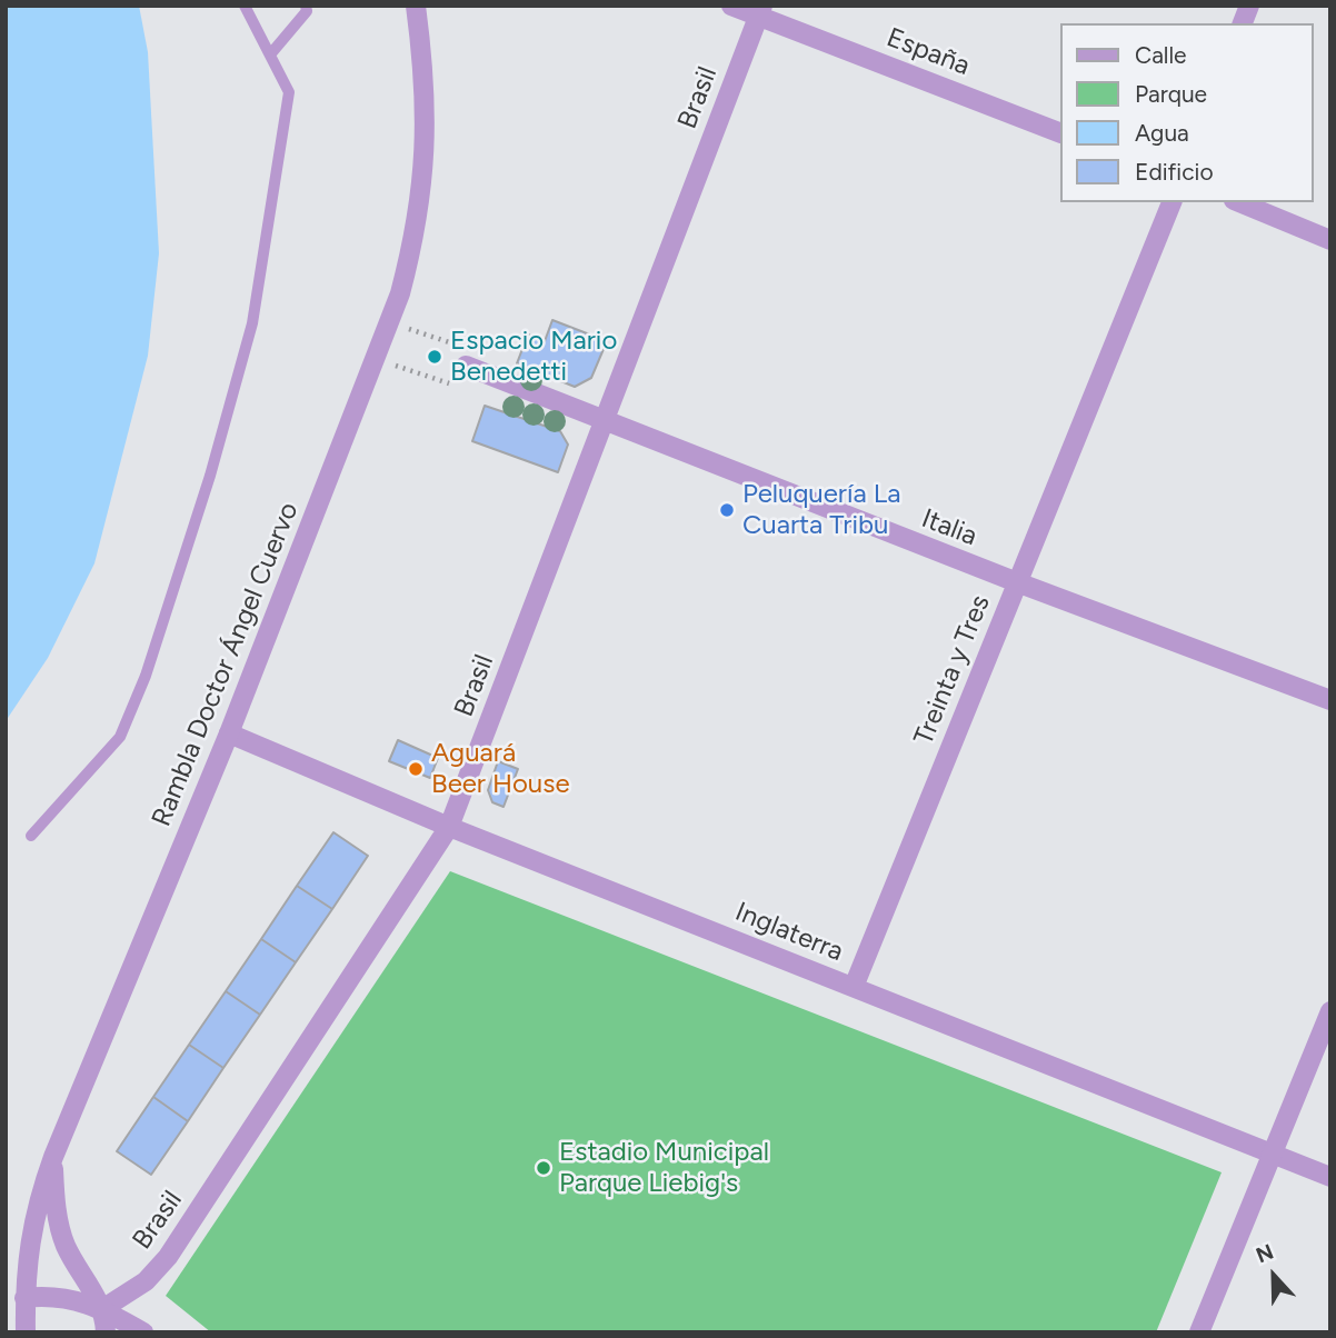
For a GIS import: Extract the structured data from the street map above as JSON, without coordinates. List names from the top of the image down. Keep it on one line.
{"streets":{"street":["España","Brasil","Italia","Rambla Doctor Ángel Cuervo","Treinta y Tres","Inglaterra"]},"crossings":[["España","Brasil"],["Brasil","Italia"],["Brasil","Inglaterra"],["Italia","Treinta y Tres"],["Rambla Doctor Ángel Cuervo","Inglaterra"],["Treinta y Tres","Inglaterra"]],"places":["Espacio Mario Benedetti","Peluquería La Cuarta Tribu","Aguará Beer House","Estadio Municipal Parque Liebig's"],"legend":["Calle","Parque","Agua","Edificio"],"north":"top"}
